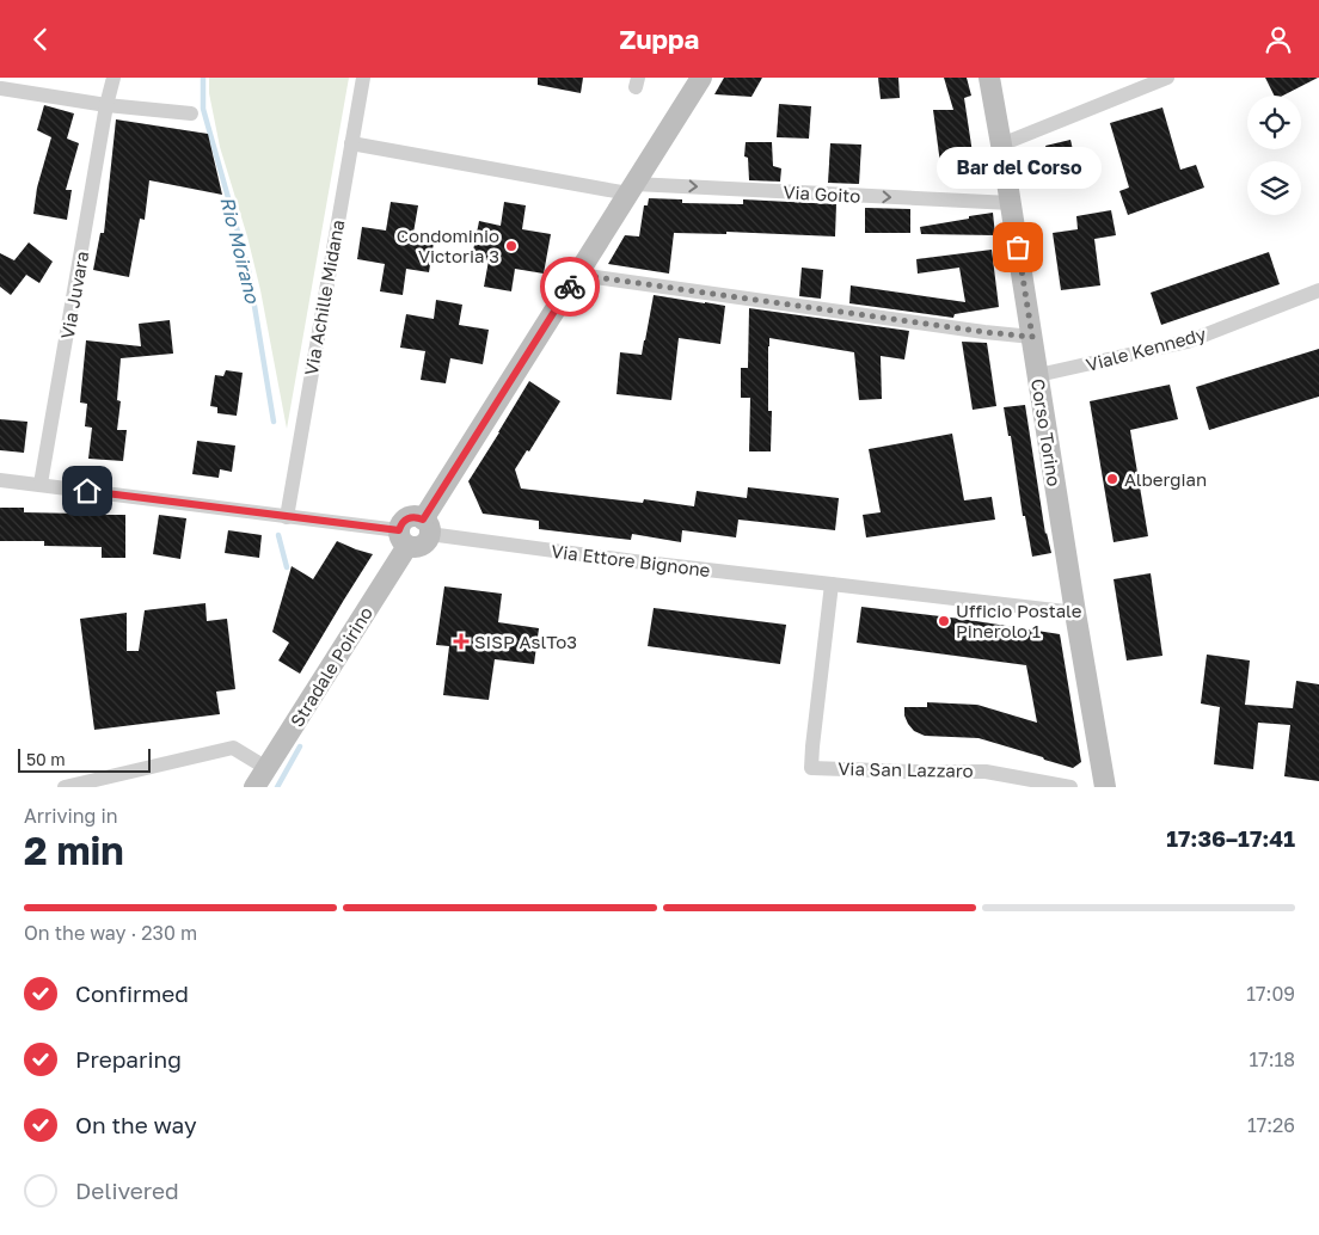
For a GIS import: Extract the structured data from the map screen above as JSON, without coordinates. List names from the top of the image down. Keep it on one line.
{"streets":{"main road":["Corso Torino","Stradale Poirino"],"street":["Via Goito","Via Juvara","Via Achille Midana","Viale Kennedy","Via Ettore Bignone","Via San Lazzaro"]},"crossings":[["Via Goito","Via Achille Midana"],["Via Goito","Corso Torino"],["Viale Kennedy","Corso Torino"],["Corso Torino","Via Ettore Bignone"],["Via Ettore Bignone","Via San Lazzaro"]],"water":["Rio Moirano"],"places":{"other":["Condominio Victoria 3","Bar del Corso","Albergian","Ufficio Postale Pinerolo 1"],"health":["SISP AslTo3"]},"scale_bar":"50 m","page":{"header":"Zuppa","bubble":"Bar del Corso","scale":"50 m","heading":["2 min","Arriving in","17:36–17:41"],"bar":"On the way · 230 m","list":[["Confirmed","17:09"],["Preparing","17:18"],["On the way","17:26"],"Delivered"]}}
